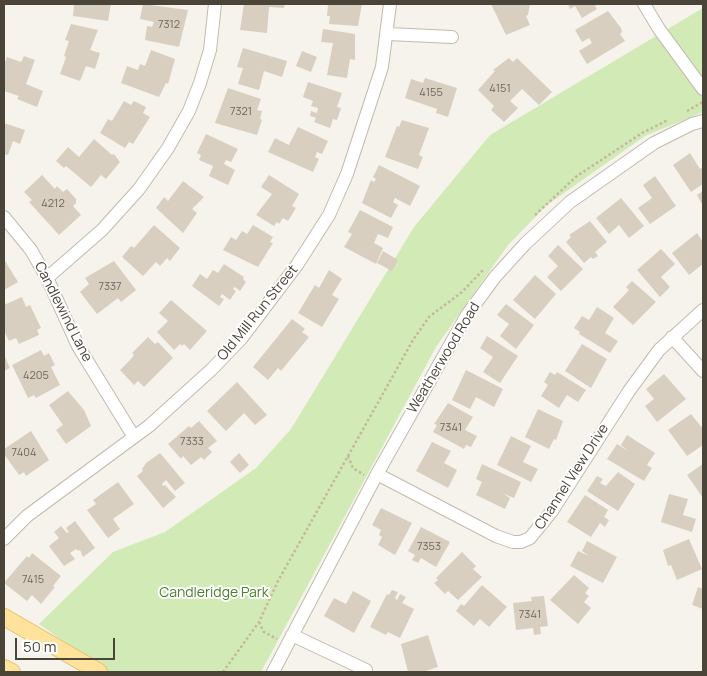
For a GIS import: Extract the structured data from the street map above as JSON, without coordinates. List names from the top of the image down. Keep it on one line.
{"streets":{"street":["Candlewind Lane","Old Mill Run Street","Weatherwood Road","Channel View Drive"]},"crossings":[["Candlewind Lane","Old Mill Run Street"],["Weatherwood Road","Channel View Drive"]],"parks":["Candleridge Park"],"house_numbers":["7312","4151","4155","7321","4212","7337","4205","7341","7333","7404","7353","7415","7341"],"scale_bar":"50 m"}
